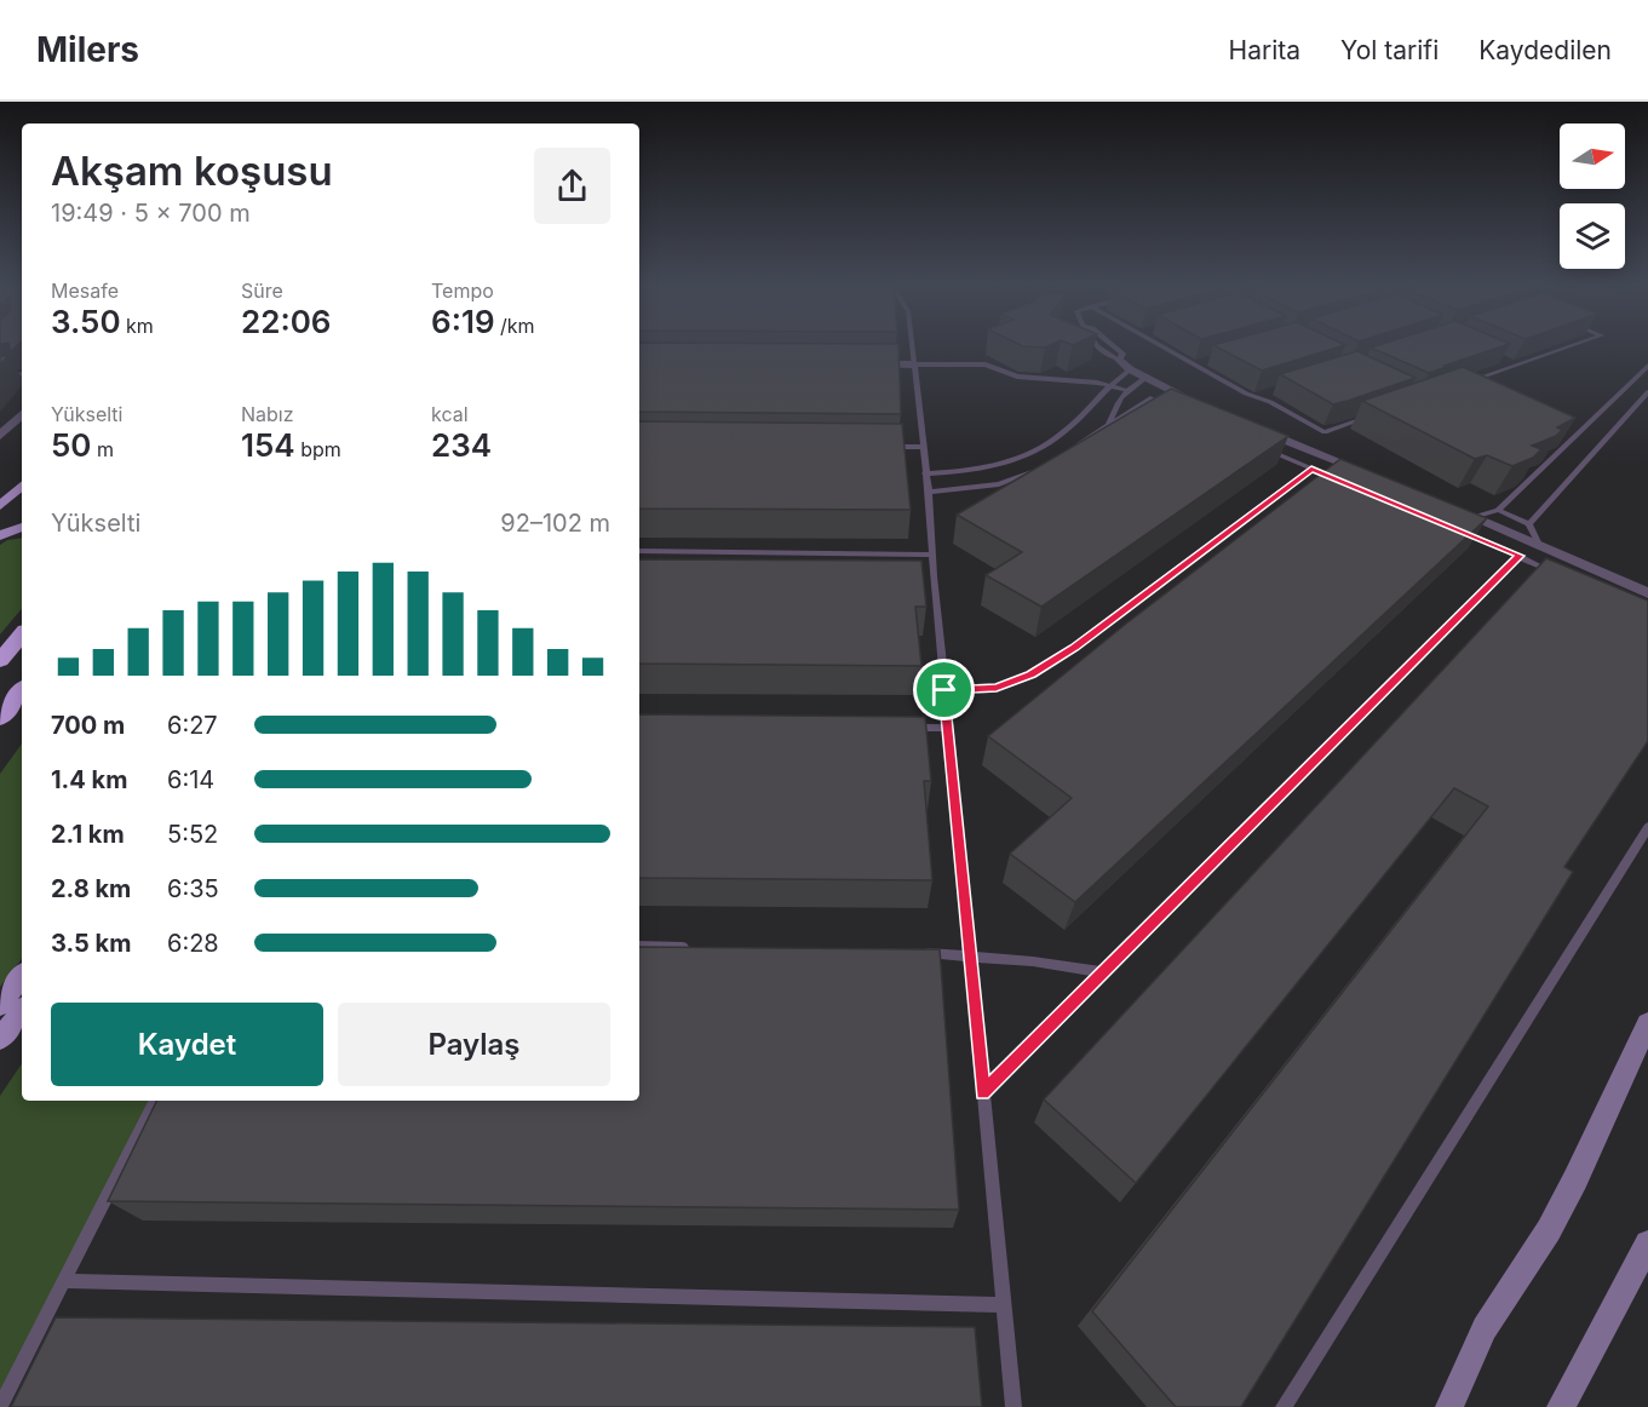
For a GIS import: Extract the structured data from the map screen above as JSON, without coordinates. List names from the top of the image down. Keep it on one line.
{"north":"right","page":{"header":"Milers","nav":["Harita","Yol tarifi","Kaydedilen"],"heading":["Akşam koşusu","19:49 · 5 × 700 m"],"stats":[["Mesafe","3.50 km"],["Süre","22:06"],["Tempo","6:19 /km"],["Yükselti","50 m"],["Nabız","154 bpm"],["kcal","234"]],"chart":["Yükselti","92–102 m"],"list":[{"name":"700 m","note":"6:27"},{"name":"1.4 km","note":"6:14"},{"name":"2.1 km","note":"5:52"},{"name":"2.8 km","note":"6:35"},{"name":"3.5 km","note":"6:28"}],"buttons":["Kaydet","Paylaş"]}}
